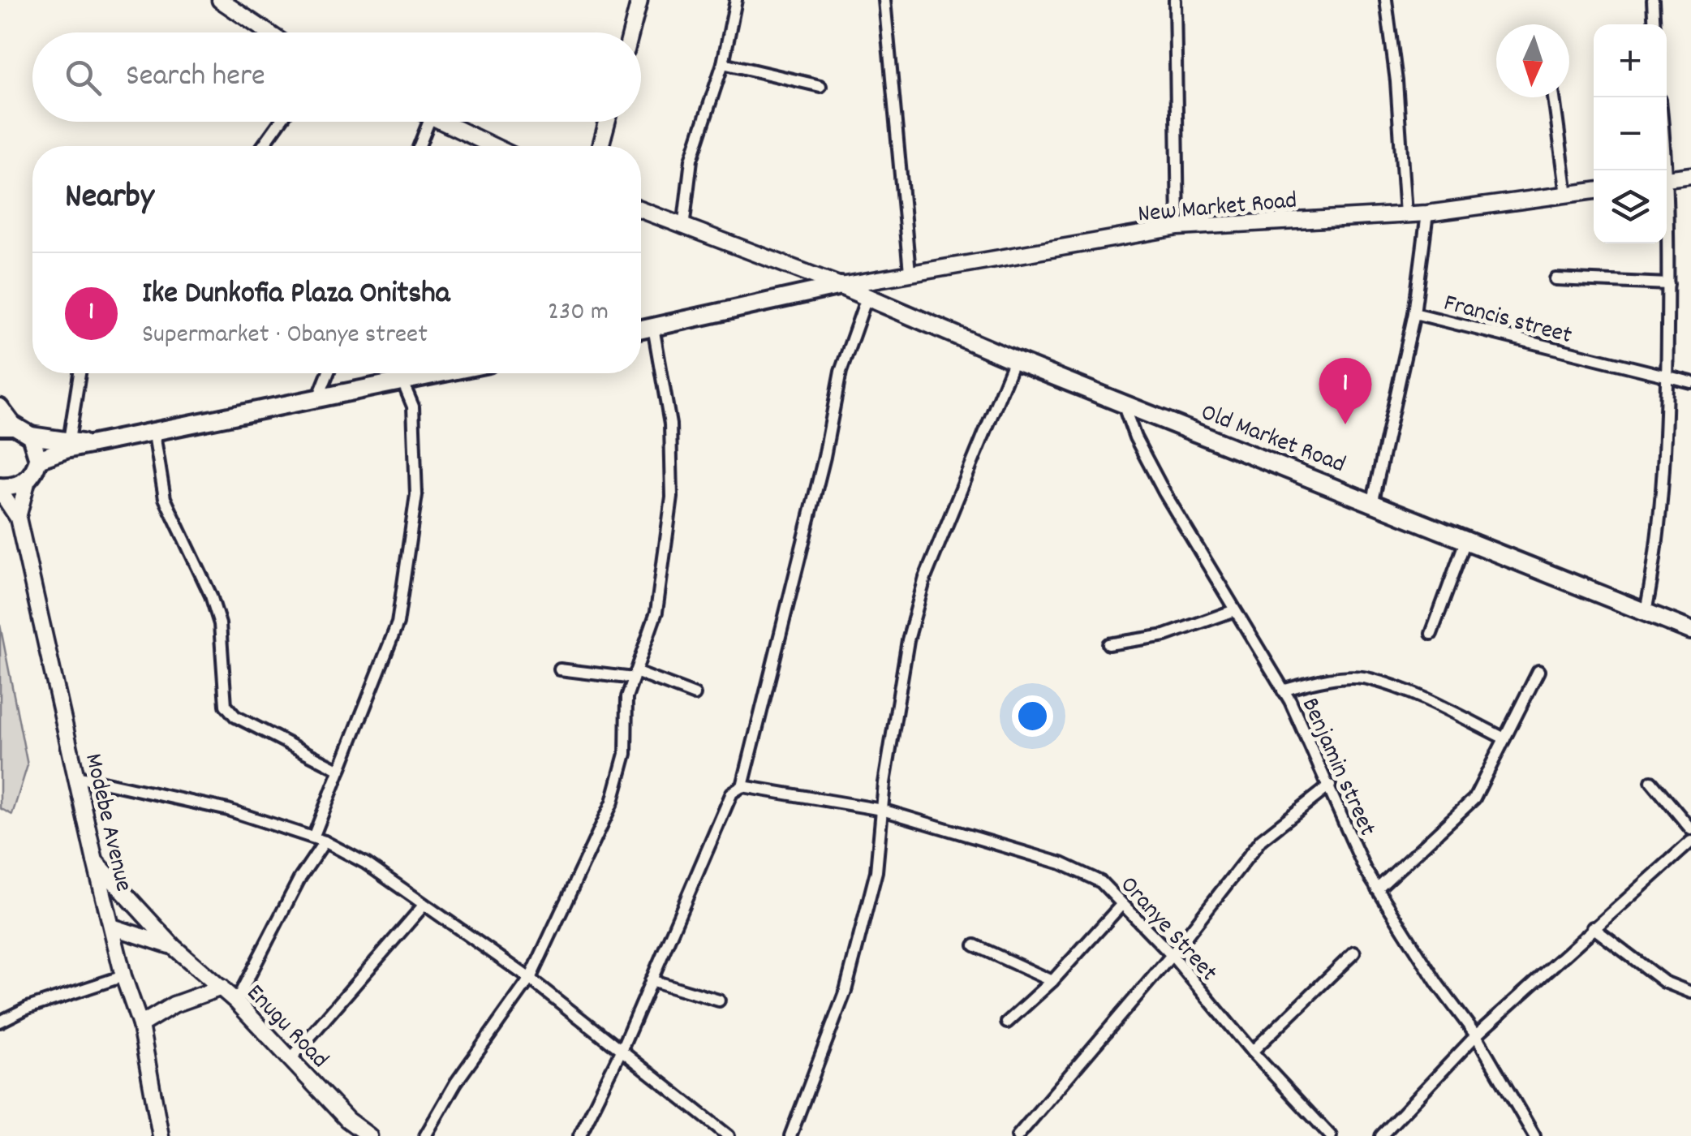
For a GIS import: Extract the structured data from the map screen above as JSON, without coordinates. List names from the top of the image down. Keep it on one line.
{"streets":{"main road":["Old Market Road"],"street":["New Market Road","Francis street","Benjamin street","Modebe Avenue","Oranye Street","Enugu Road"]},"crossings":[["New Market Road","Francis street"],["New Market Road","Old Market Road"],["Old Market Road","Benjamin street"],["Modebe Avenue","Enugu Road"]],"north":"bottom","page":{"map_buttons":["+","−"],"search":"Search here","heading":"Nearby","list":[{"mark":"1","name":"Ike Dunkofia Plaza Onitsha","note":"Supermarket · Obanye street","value":"230 m"}],"pins":"1"}}
